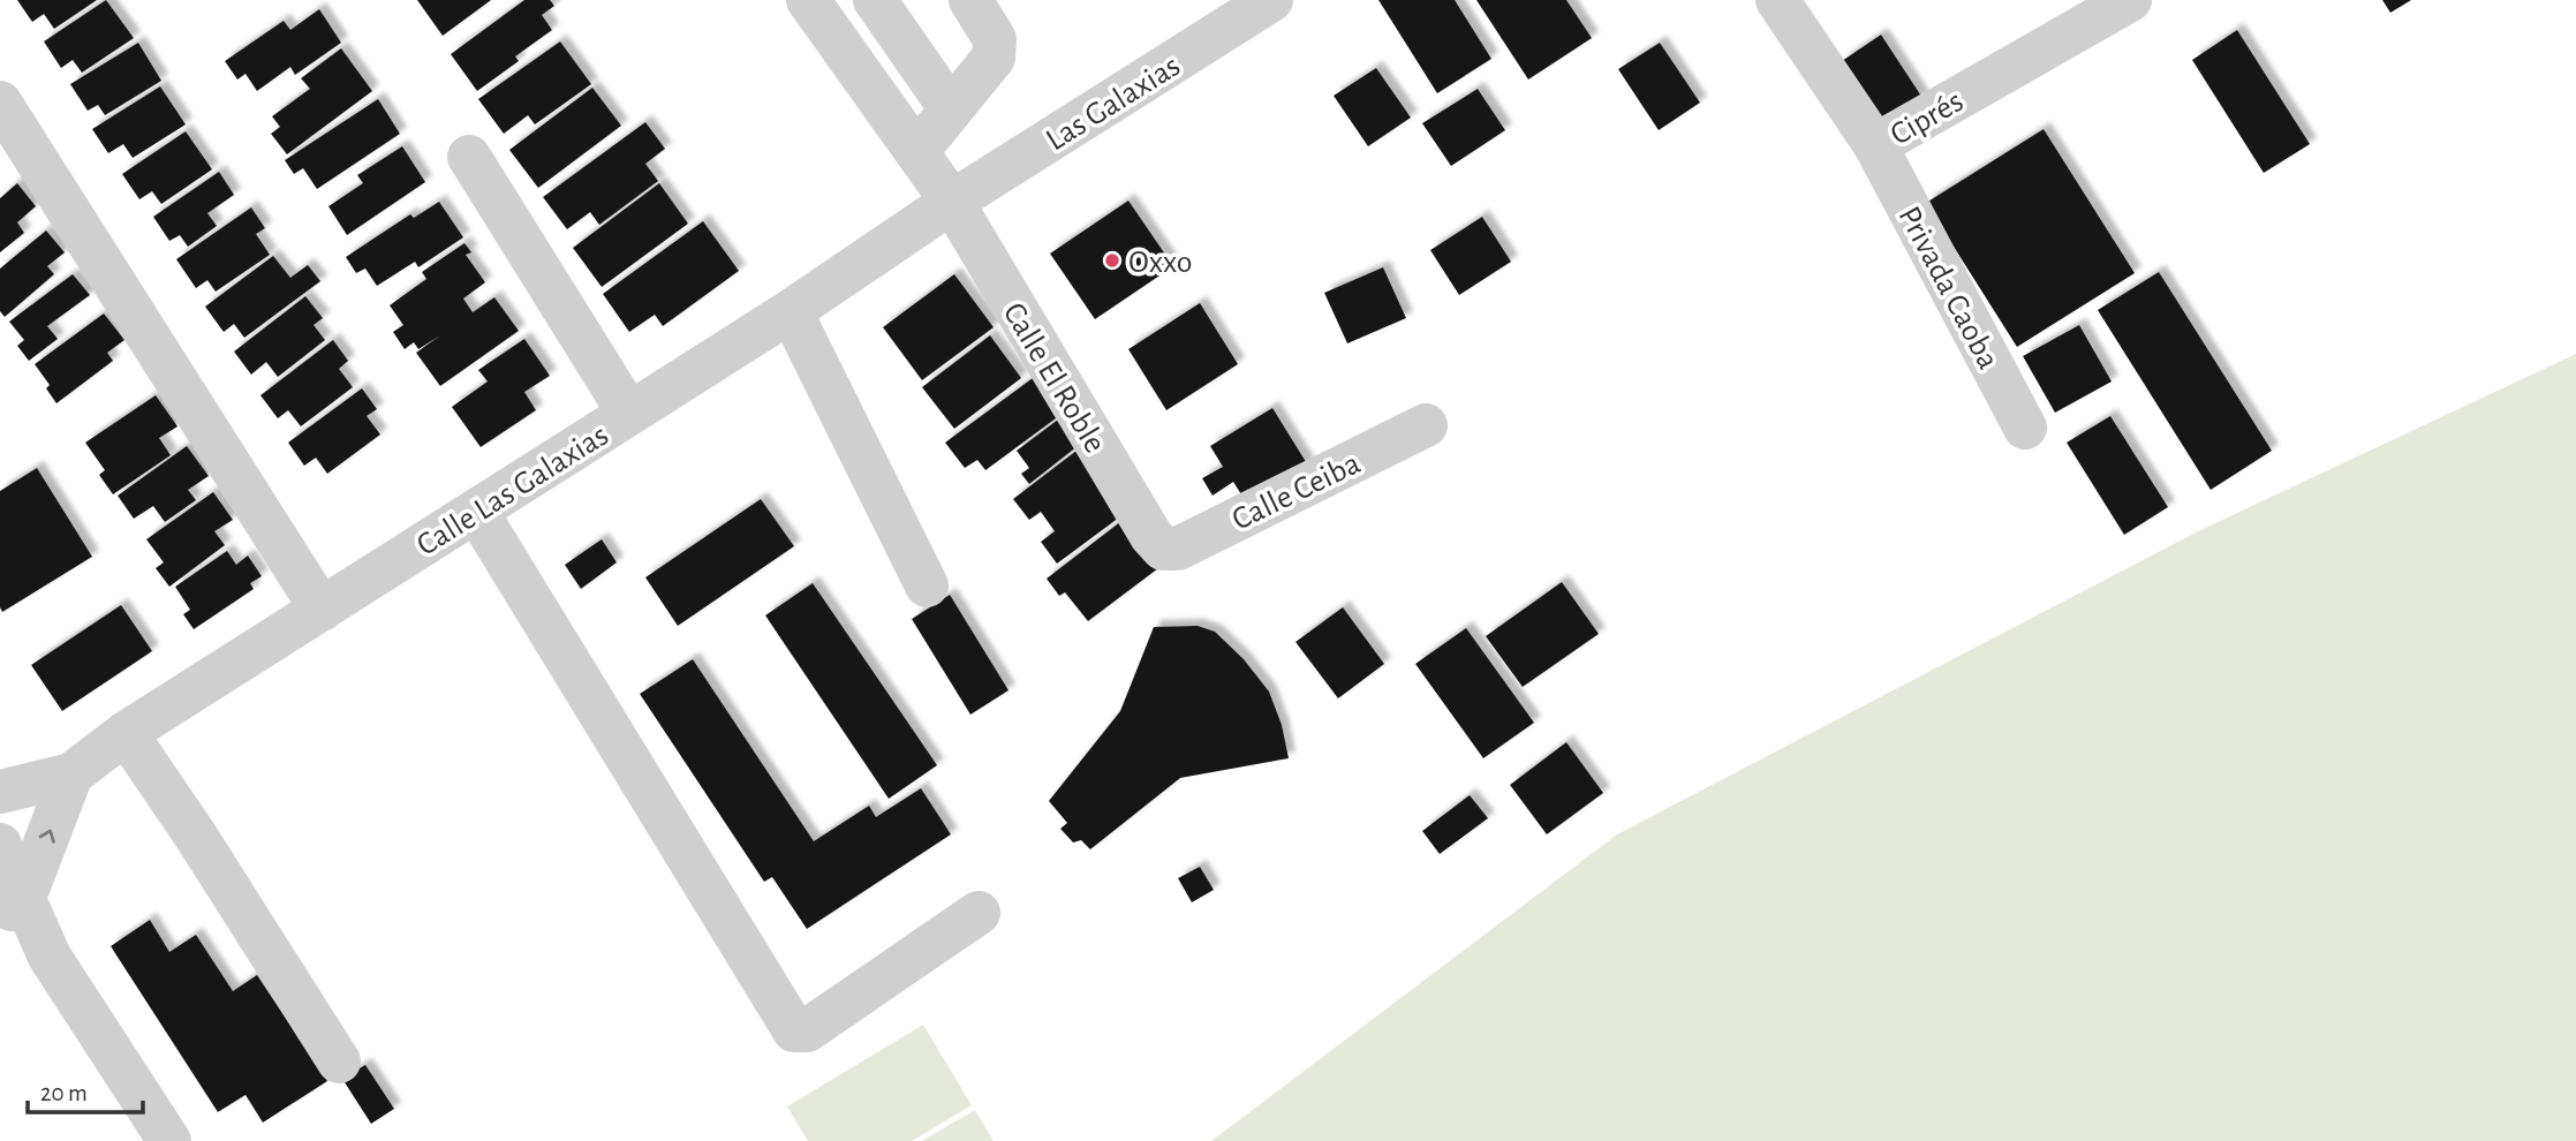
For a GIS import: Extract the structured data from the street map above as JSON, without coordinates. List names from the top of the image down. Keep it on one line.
{"streets":{"street":["Las Galaxias","Ciprés","Privada Caoba","Calle El Roble","Calle Las Galaxias","Calle Ceiba"]},"crossings":[["Las Galaxias","Calle El Roble"],["Las Galaxias","Calle Las Galaxias"],["Ciprés","Privada Caoba"],["Calle El Roble","Calle Las Galaxias"],["Calle El Roble","Calle Ceiba"]],"places":["Oxxo"],"scale_bar":"20 m"}
